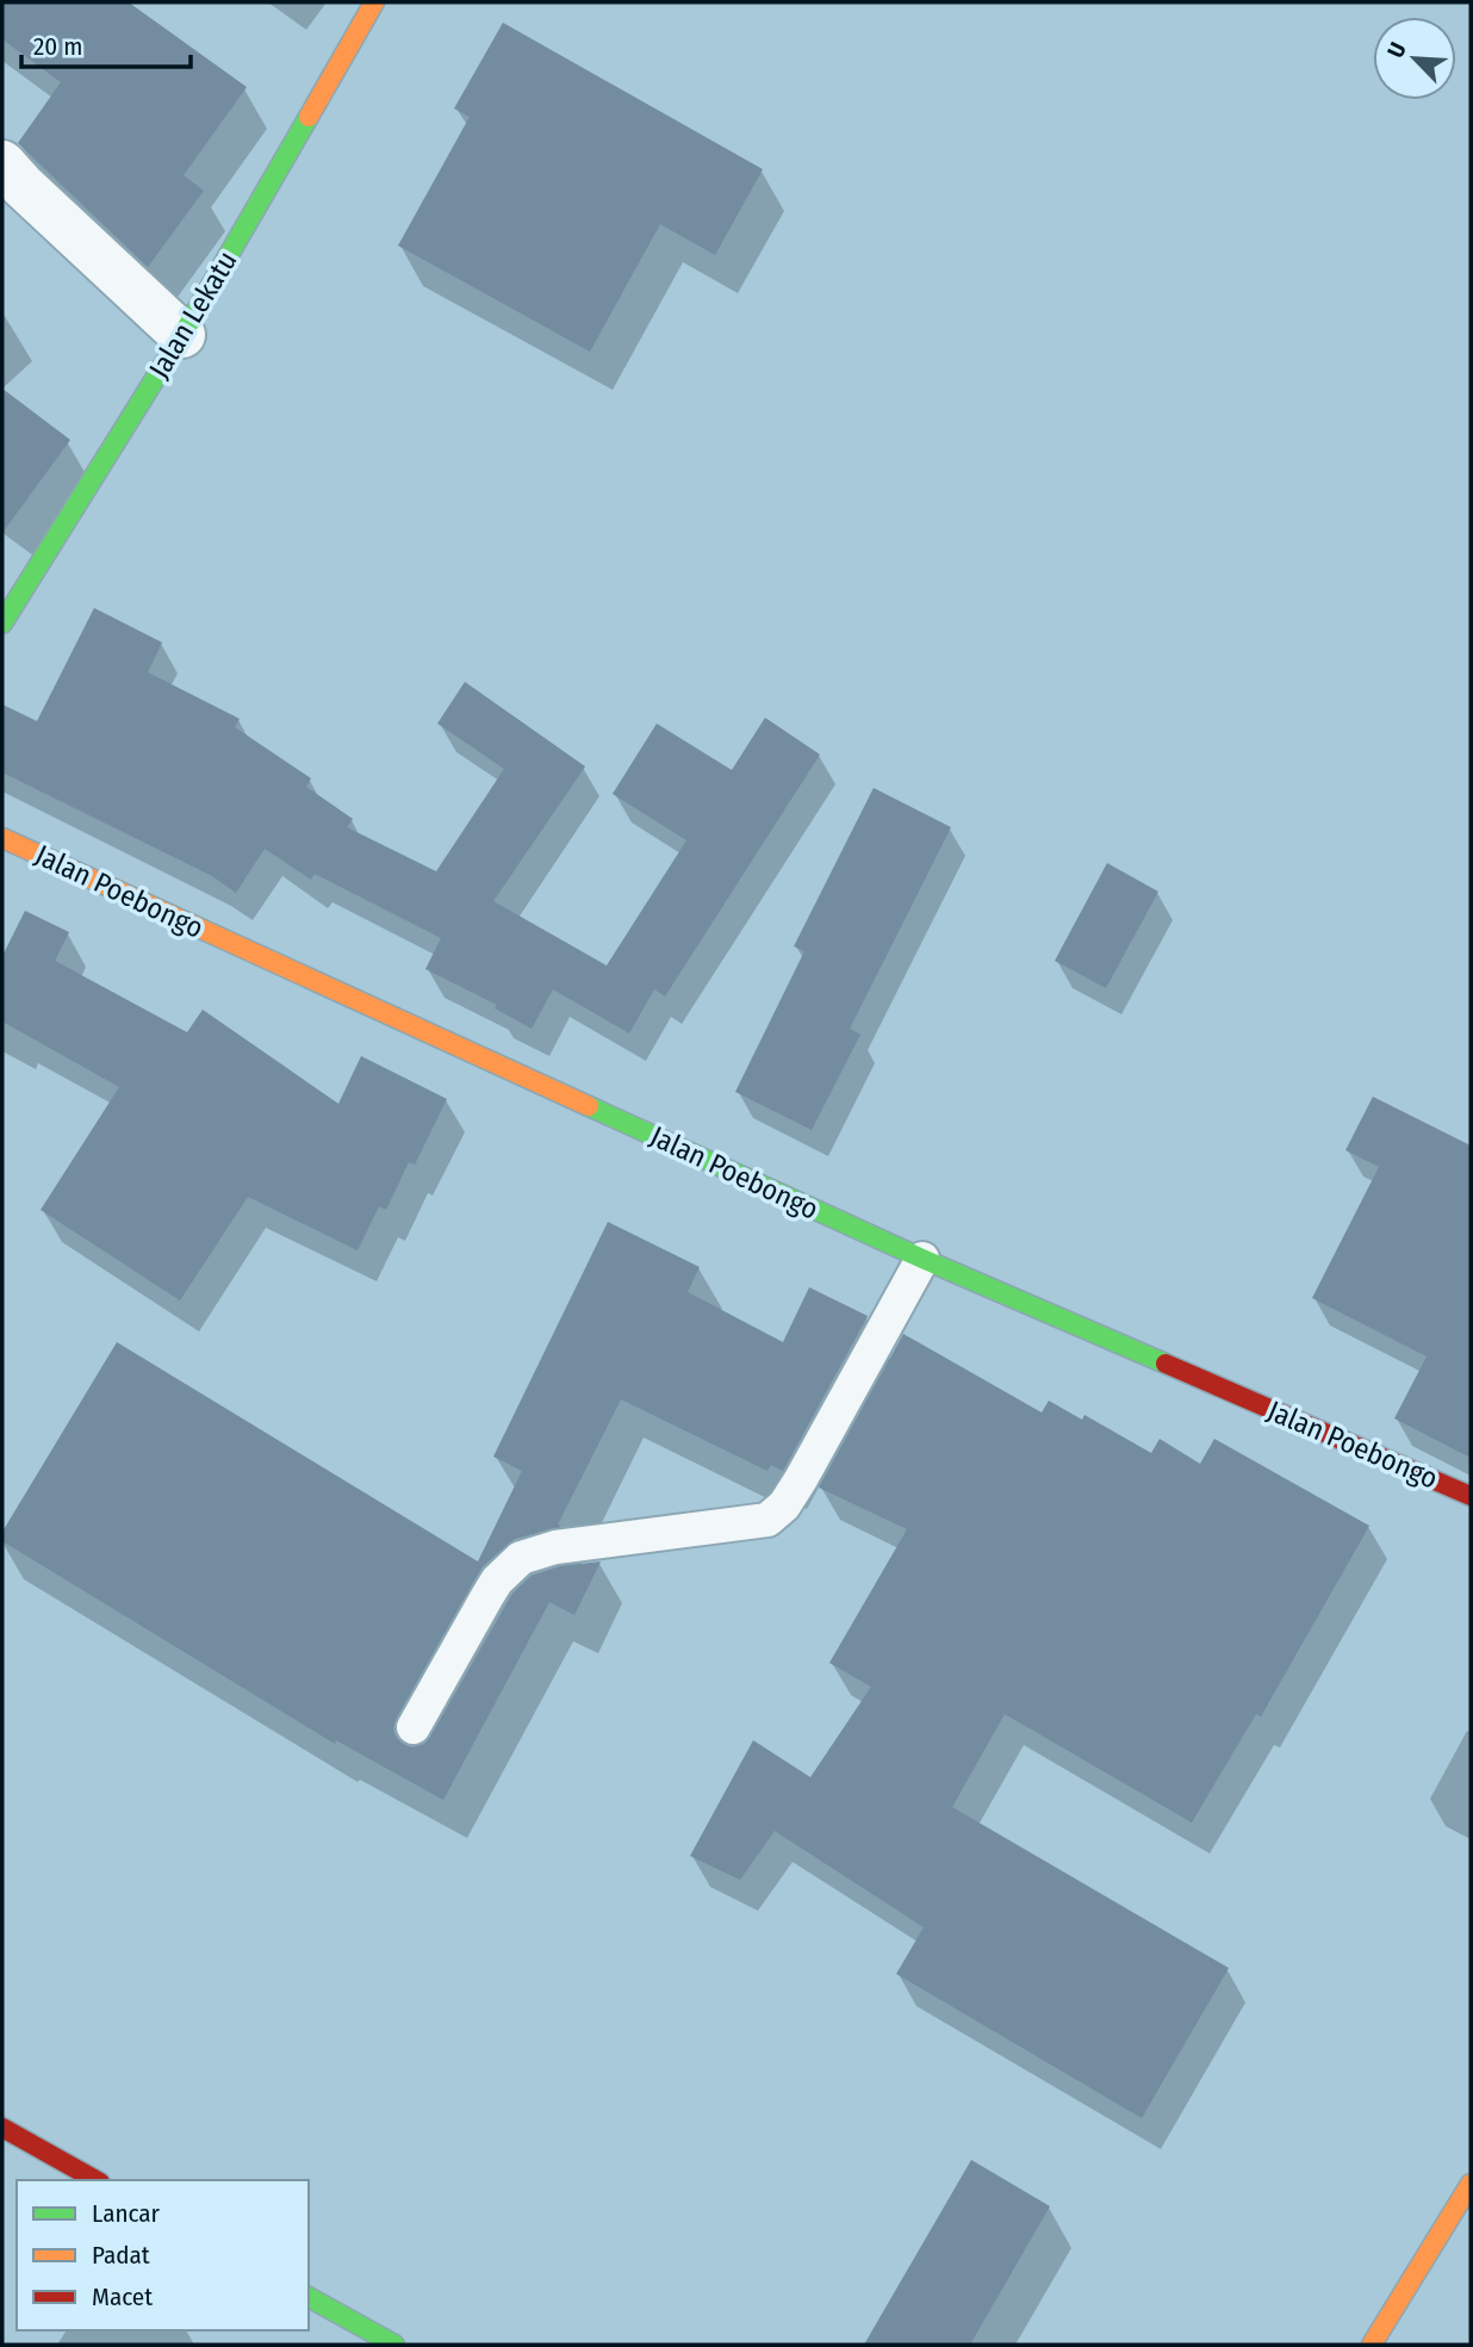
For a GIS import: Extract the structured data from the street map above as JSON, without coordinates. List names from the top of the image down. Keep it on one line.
{"streets":{"main road":["Jalan Lekatu","Jalan Poebongo"]},"legend":["Lancar","Padat","Macet"],"scale_bar":"20 m","north":"top left"}
